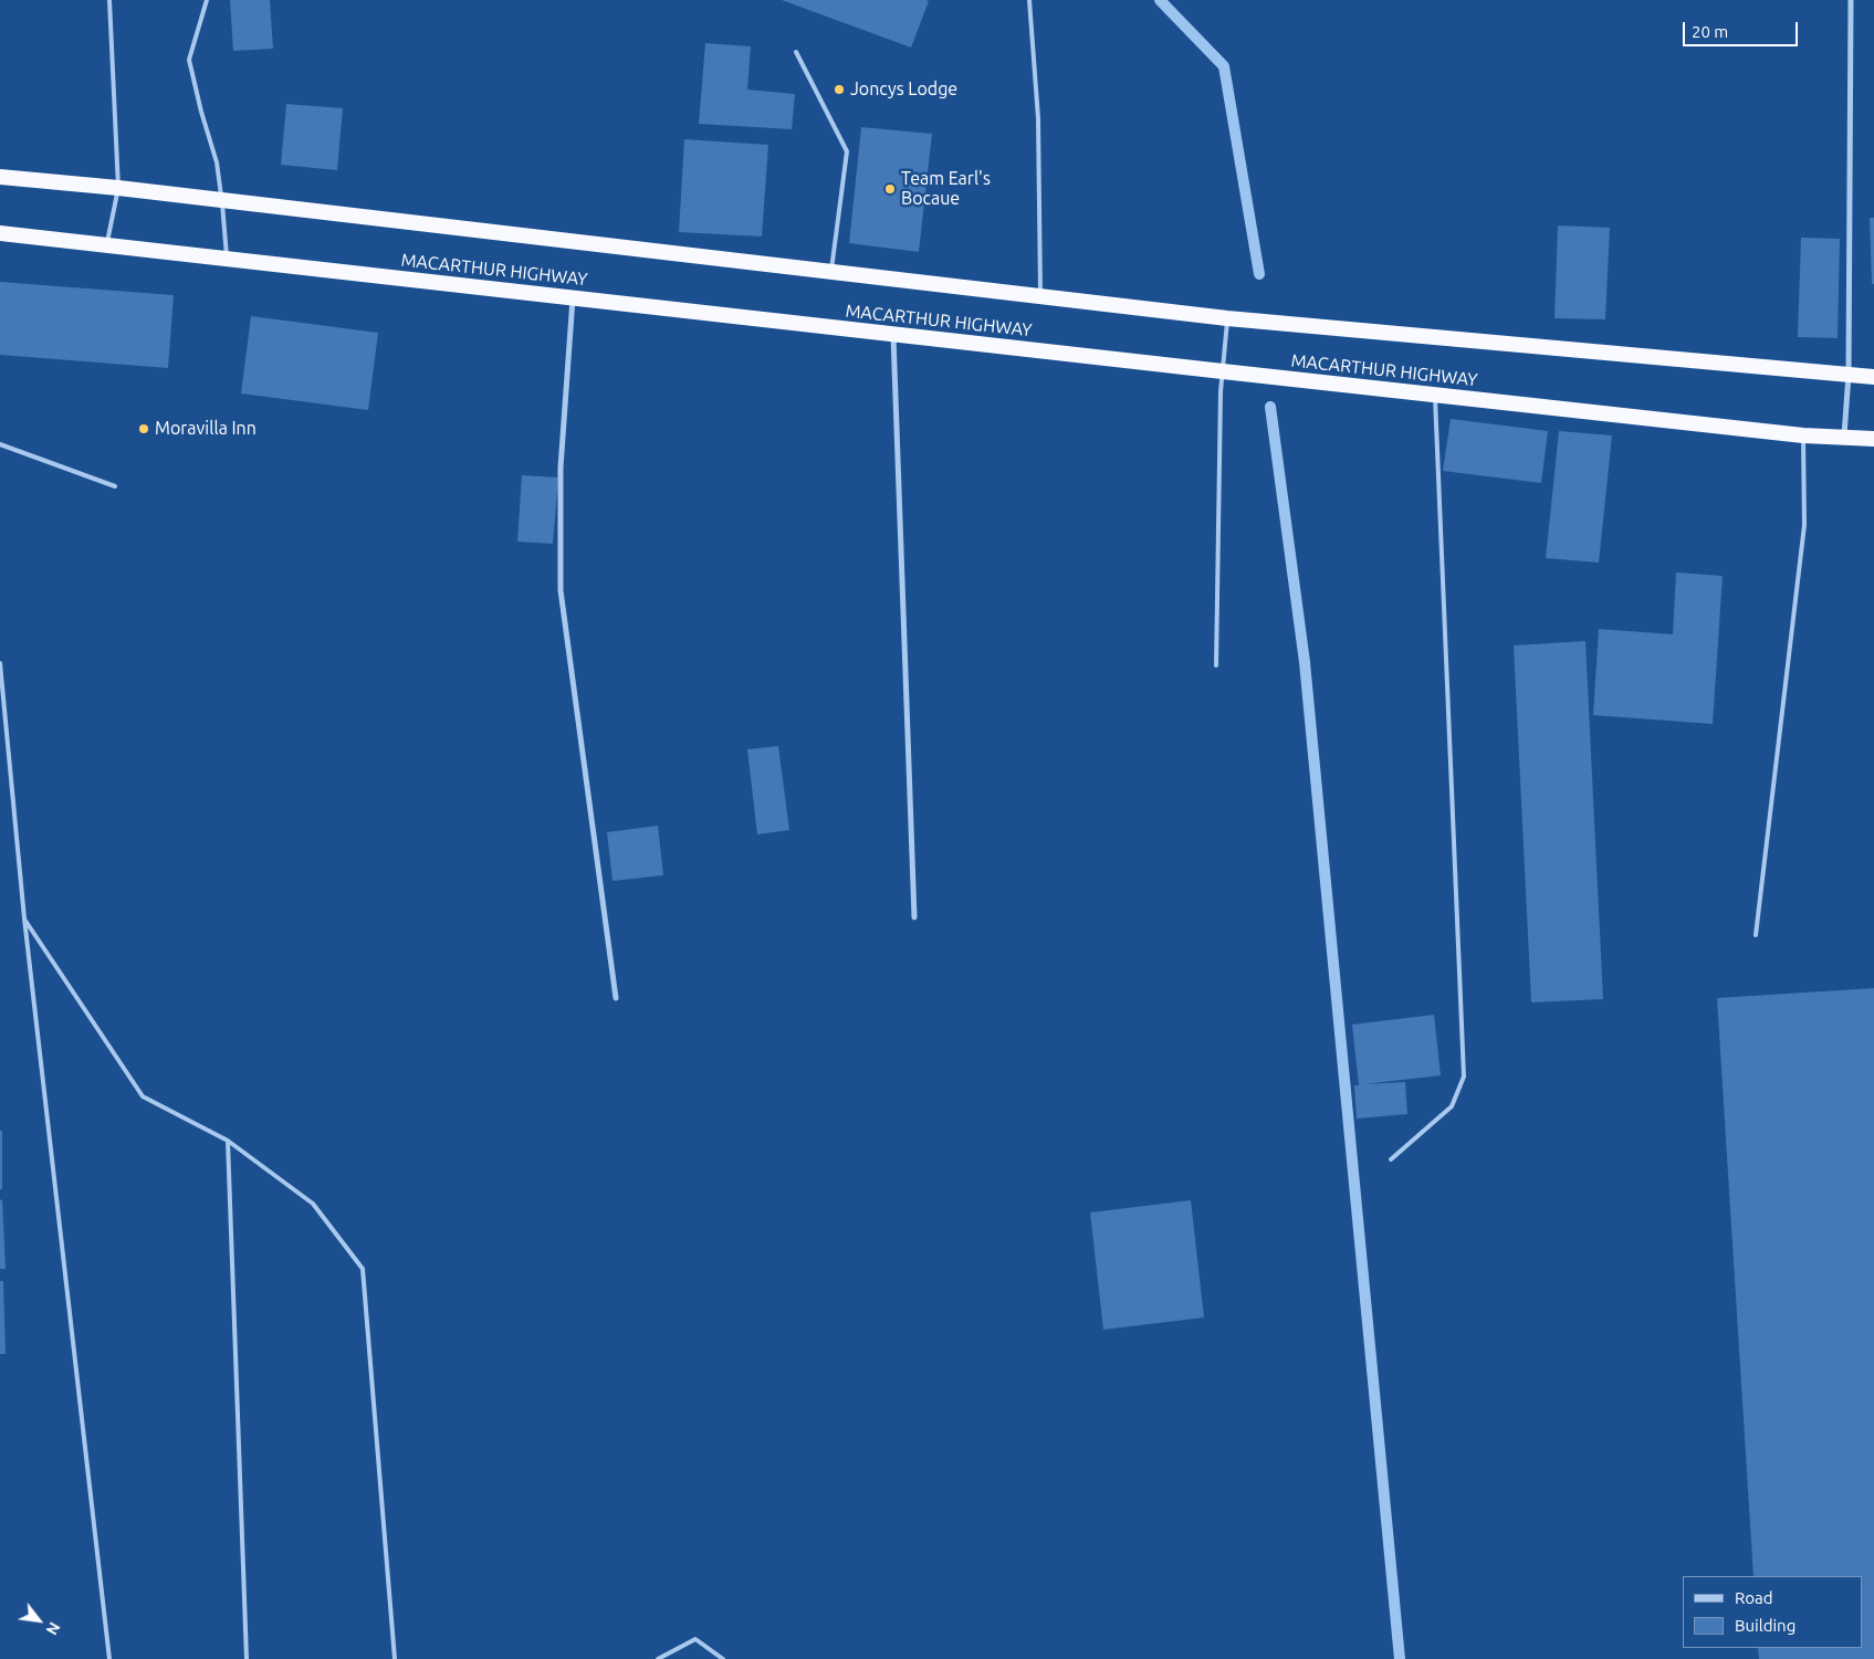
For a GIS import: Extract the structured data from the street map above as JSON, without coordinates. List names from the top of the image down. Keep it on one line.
{"streets":{"highway":["MACARTHUR HIGHWAY"]},"places":["Joncys Lodge","Team Earl's Bocaue","Moravilla Inn"],"legend":["Road","Building"],"scale_bar":"20 m","north":"bottom right"}
